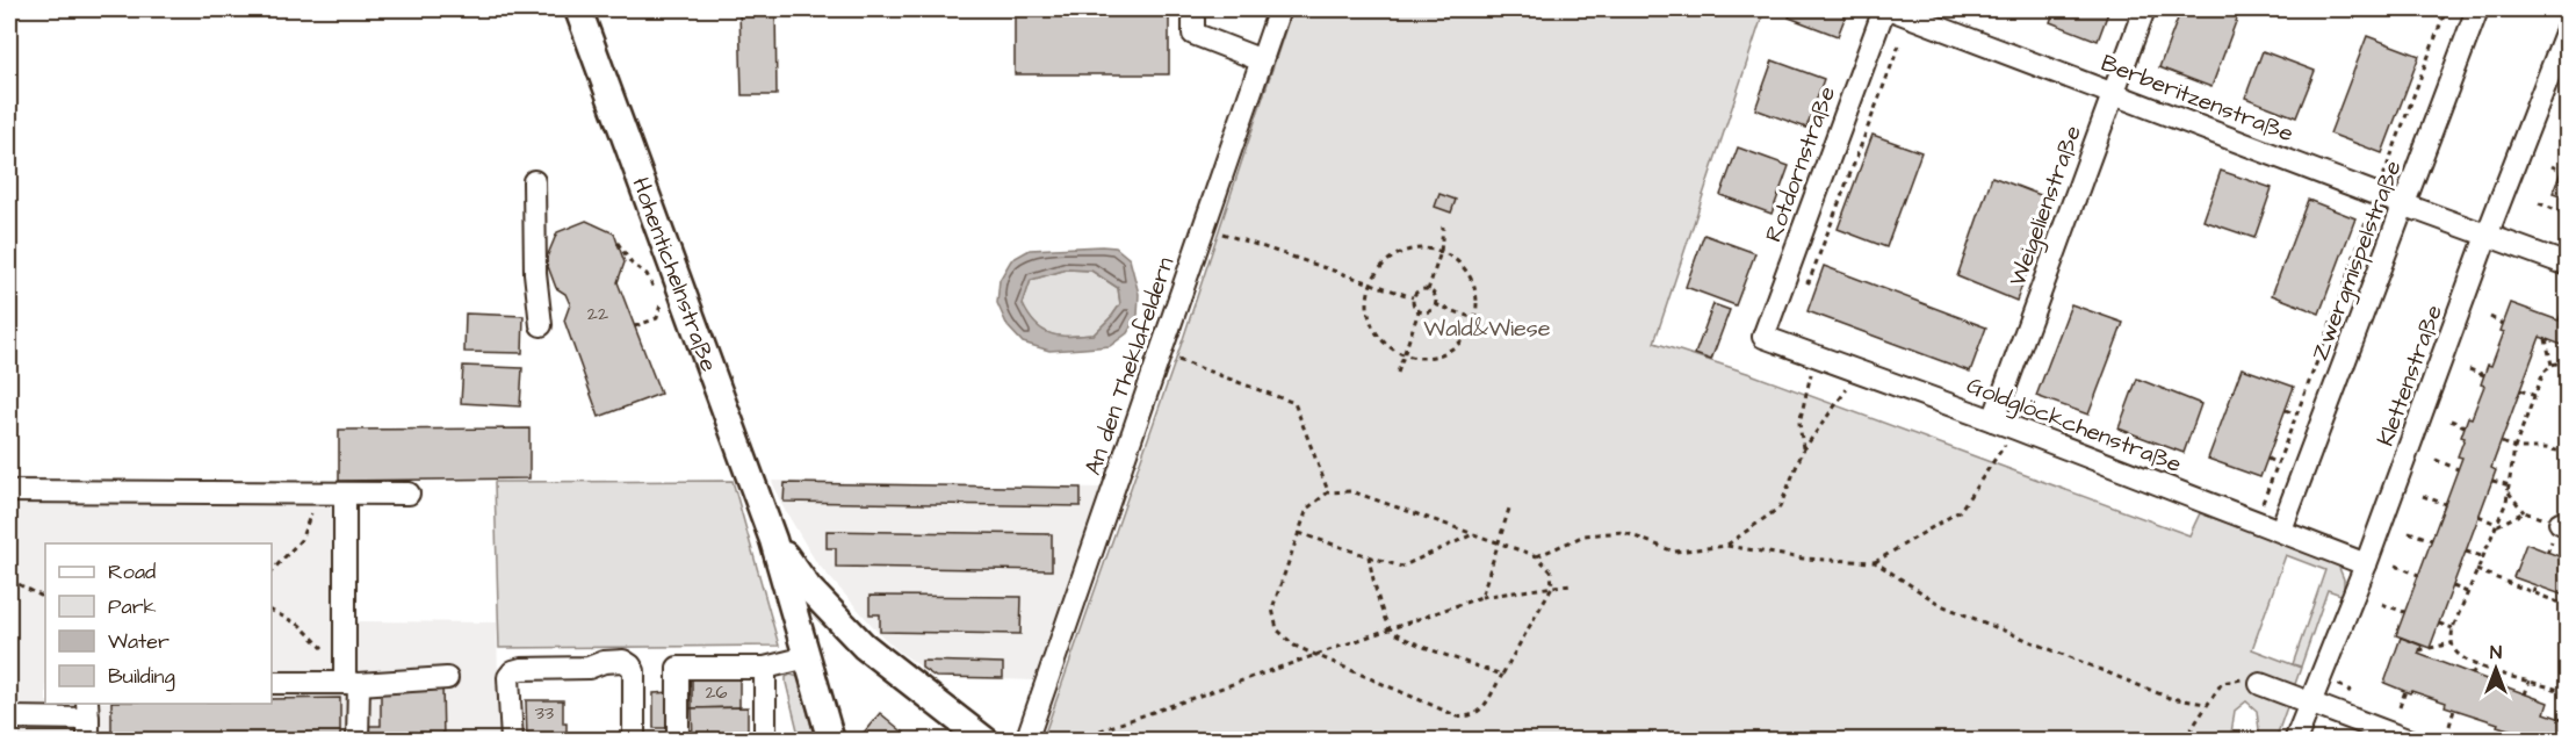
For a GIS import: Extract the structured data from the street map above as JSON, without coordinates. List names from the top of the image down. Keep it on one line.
{"streets":{"main road":["Hohentichelnstraße"],"street":["Berberitzenstraße","Rotdornstraße","Weigelienstraße","Zwergmispelstraße","An den Theklafeldern","Klettenstraße","Goldglöckchenstraße"]},"crossings":[["Berberitzenstraße","Weigelienstraße"],["Berberitzenstraße","Zwergmispelstraße"],["Berberitzenstraße","Klettenstraße"],["Rotdornstraße","Goldglöckchenstraße"],["Weigelienstraße","Goldglöckchenstraße"],["Zwergmispelstraße","Goldglöckchenstraße"],["Klettenstraße","Goldglöckchenstraße"]],"parks":["Wald&Wiese"],"house_numbers":["22","26","33"],"legend":["Road","Park","Water","Building"],"north":"top"}
